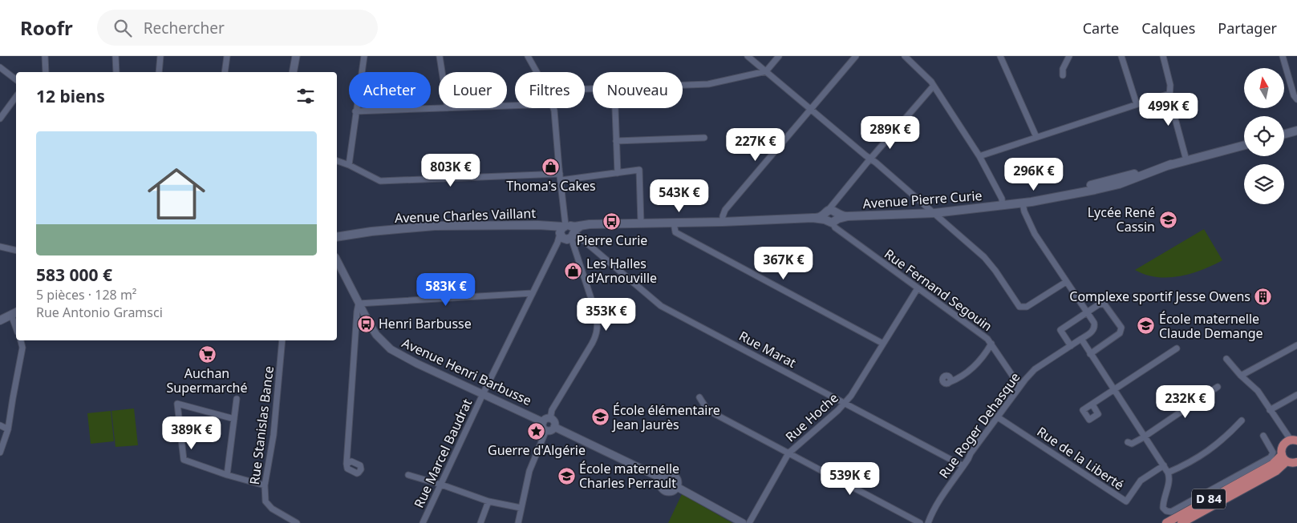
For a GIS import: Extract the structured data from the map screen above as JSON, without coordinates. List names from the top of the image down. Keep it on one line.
{"streets":{"main road":["Avenue Pierre Curie","Avenue Charles Vaillant","D 84"],"street":["Rue Fernand Segouin","Rue Marat","Avenue Henri Barbusse","Rue Hoche","Rue Stanislas Bance","Rue Roger Dehasque","Rue Marcel Baudrat","Rue de la Liberté"]},"crossings":[["Avenue Pierre Curie","Avenue Charles Vaillant"],["Avenue Pierre Curie","Rue Fernand Segouin"],["Avenue Pierre Curie","Rue Marat"],["Avenue Pierre Curie","Rue Marcel Baudrat"],["Avenue Charles Vaillant","Rue Marat"],["Avenue Charles Vaillant","Rue Marcel Baudrat"],["Rue Fernand Segouin","Rue Hoche"],["Rue Fernand Segouin","Rue Roger Dehasque"],["Rue Marat","Rue Hoche"],["Rue Marat","Rue Roger Dehasque"],["Rue Marat","Rue Marcel Baudrat"],["Avenue Henri Barbusse","Rue Marcel Baudrat"],["Rue Roger Dehasque","Rue de la Liberté"]],"places":{"shop":["Thoma's Cakes","Les Halles d'Arnouville"],"school or university":["Lycée René Cassin","École maternelle Claude Demange","École élémentaire Jean Jaurès","École maternelle Charles Perrault"],"bus stop":["Pierre Curie","Henri Barbusse"],"building":["Complexe sportif Jesse Owens"],"supermarket":["Auchan Supermarché"],"place":["Guerre d'Algérie"]},"north":"top","page":{"header":"Roofr","search":"Rechercher","nav":["Carte","Calques","Partager"],"chip":["Acheter","Louer","Filtres","Nouveau"],"heading":"12 biens","price":["499K €","289K €","227K €","803K €","296K €","543K €","367K €","583K €","353K €","232K €","389K €","539K €"],"list":[{"name":"583 000 €","note":"5 pièces · 128 m² · Rue Antonio Gramsci"}]}}
